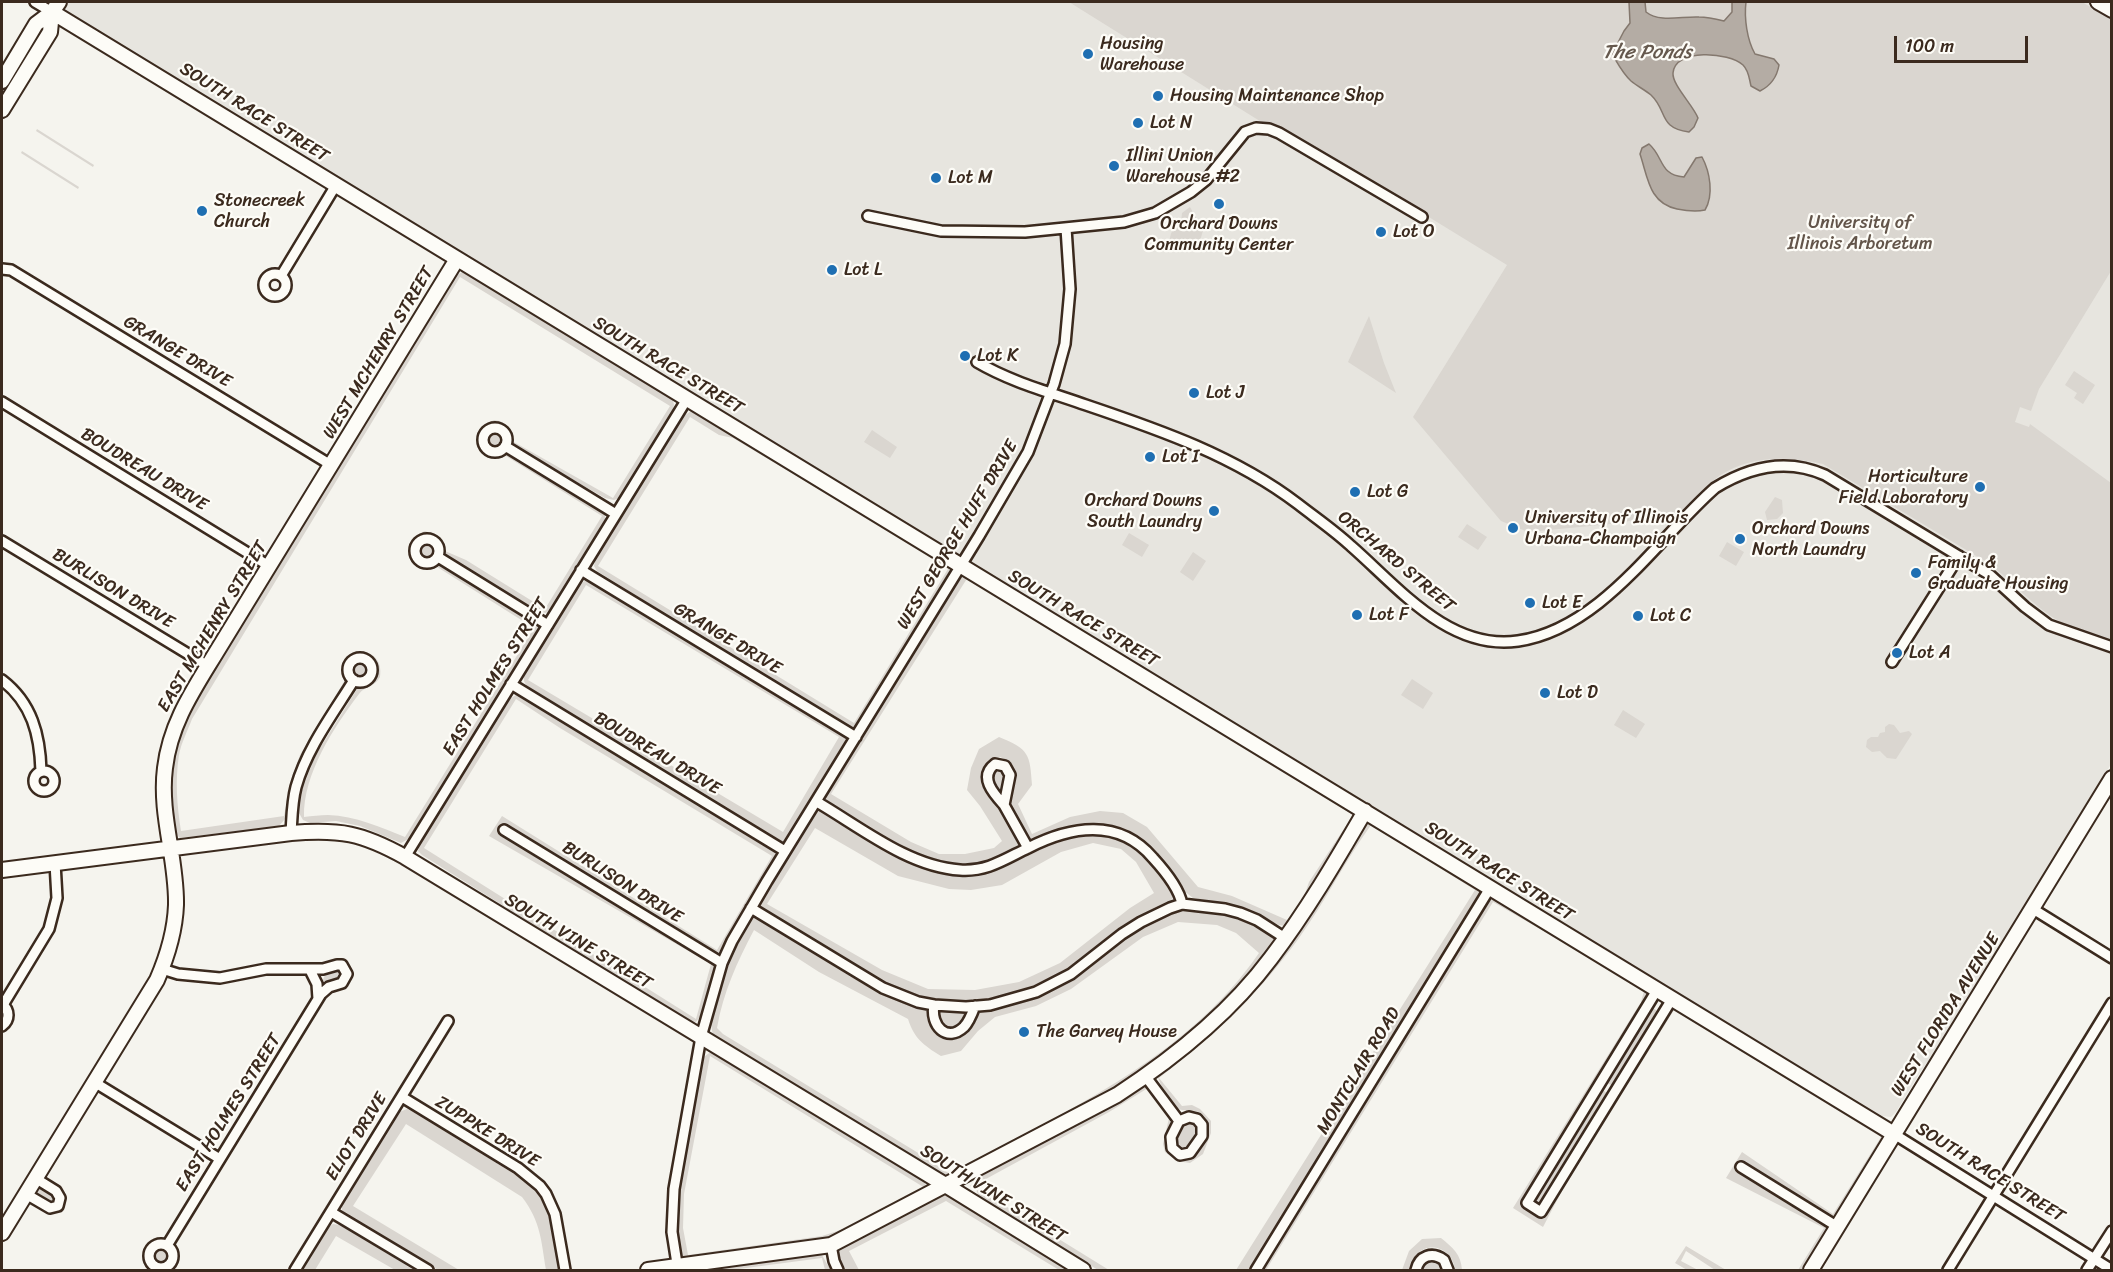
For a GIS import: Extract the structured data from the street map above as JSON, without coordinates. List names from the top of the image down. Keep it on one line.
{"streets":{"street":["SOUTH RACE STREET","GRANGE DRIVE","WEST MCHENRY STREET","BOUDREAU DRIVE","WEST GEORGE HUFF DRIVE","ORCHARD STREET","BURLISON DRIVE","EAST MCHENRY STREET","EAST HOLMES STREET","SOUTH VINE STREET","WEST FLORIDA AVENUE","MONTCLAIR ROAD","ZUPPKE DRIVE","ELIOT DRIVE"]},"crossings":[["SOUTH RACE STREET","WEST MCHENRY STREET"],["SOUTH RACE STREET","WEST GEORGE HUFF DRIVE"],["SOUTH RACE STREET","EAST HOLMES STREET"],["SOUTH RACE STREET","WEST FLORIDA AVENUE"],["SOUTH RACE STREET","MONTCLAIR ROAD"],["GRANGE DRIVE","WEST MCHENRY STREET"],["GRANGE DRIVE","WEST GEORGE HUFF DRIVE"],["GRANGE DRIVE","EAST MCHENRY STREET"],["GRANGE DRIVE","EAST HOLMES STREET"],["WEST MCHENRY STREET","EAST MCHENRY STREET"],["BOUDREAU DRIVE","WEST GEORGE HUFF DRIVE"],["BOUDREAU DRIVE","EAST MCHENRY STREET"],["BOUDREAU DRIVE","EAST HOLMES STREET"],["WEST GEORGE HUFF DRIVE","ORCHARD STREET"],["WEST GEORGE HUFF DRIVE","BURLISON DRIVE"],["WEST GEORGE HUFF DRIVE","SOUTH VINE STREET"],["BURLISON DRIVE","EAST MCHENRY STREET"],["EAST MCHENRY STREET","SOUTH VINE STREET"],["EAST HOLMES STREET","SOUTH VINE STREET"],["ZUPPKE DRIVE","ELIOT DRIVE"]],"water":["The Ponds"],"parks":["University of Illinois Arboretum"],"places":["Housing Warehouse","Housing Maintenance Shop","Lot N","Illini Union Warehouse #2","Lot M","Orchard Downs Community Center","Stonecreek Church","Lot O","Lot L","Lot K","Lot J","Lot I","Horticulture Field Laboratory","Lot G","Orchard Downs South Laundry","University of Illinois Urbana-Champaign","Orchard Downs North Laundry","Family & Graduate Housing","Lot E","Lot F","Lot C","Lot A","Lot D","The Garvey House"],"scale_bar":"100 m"}
